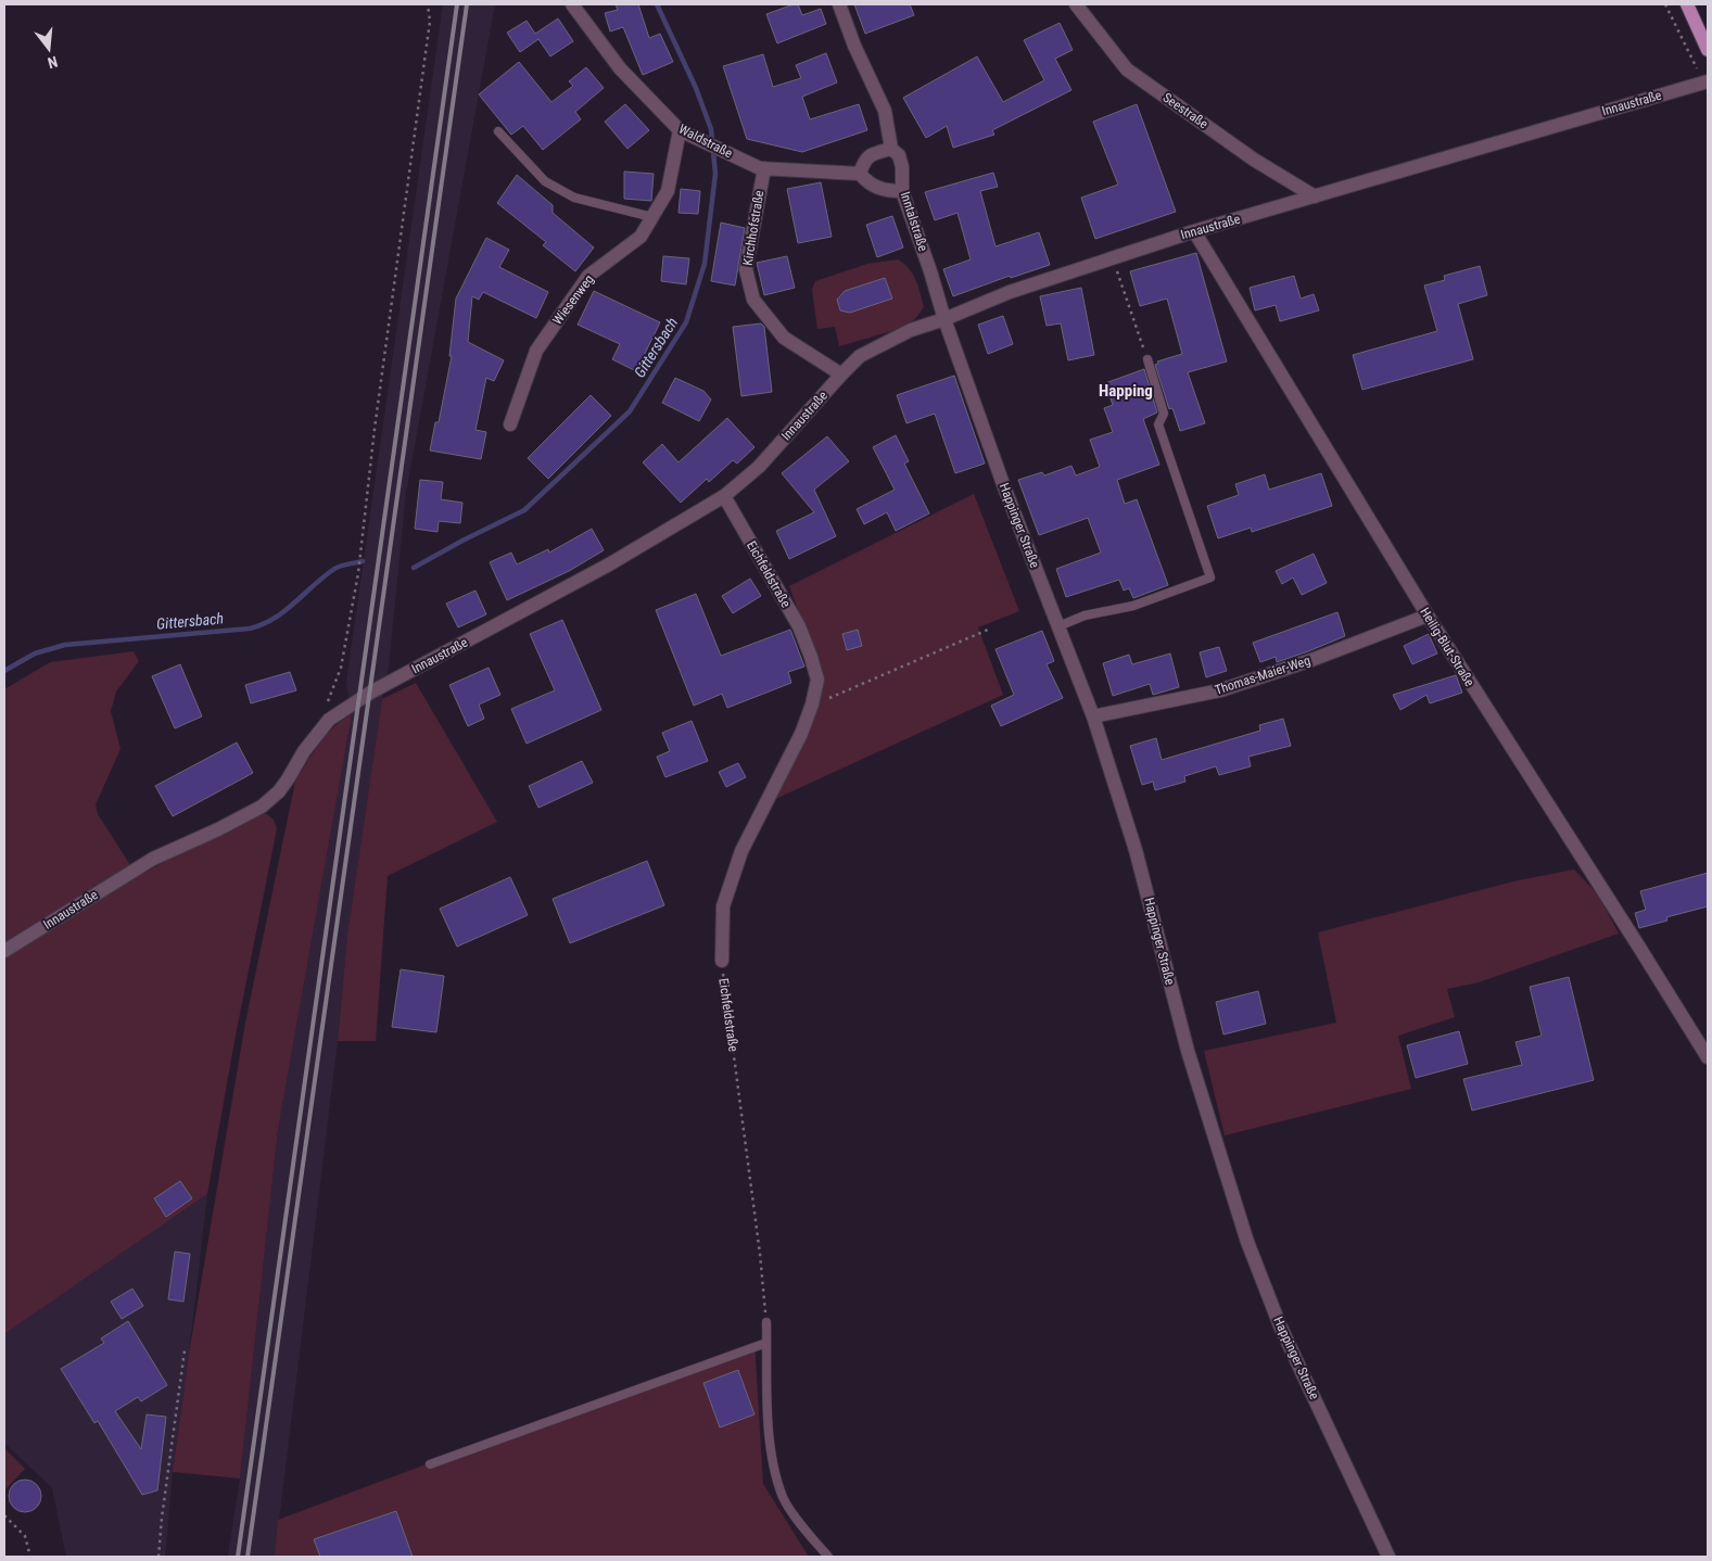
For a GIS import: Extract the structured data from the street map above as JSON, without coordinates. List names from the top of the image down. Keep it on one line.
{"streets":{"street":["Innaustraße","Seestraße","Waldstraße","Inntalstraße","Kirchhofstraße","Wiesenweg","Happinger Straße","Eichfeldstraße","Heilig-Blut-Straße","Thomas-Maier-Weg"]},"crossings":[["Innaustraße","Seestraße"],["Innaustraße","Inntalstraße"],["Innaustraße","Kirchhofstraße"],["Innaustraße","Happinger Straße"],["Innaustraße","Eichfeldstraße"],["Innaustraße","Heilig-Blut-Straße"],["Waldstraße","Inntalstraße"],["Waldstraße","Kirchhofstraße"],["Waldstraße","Wiesenweg"],["Inntalstraße","Happinger Straße"],["Happinger Straße","Thomas-Maier-Weg"],["Heilig-Blut-Straße","Thomas-Maier-Weg"]],"districts":["Happing"],"water":["Gittersbach"],"north":"bottom"}
